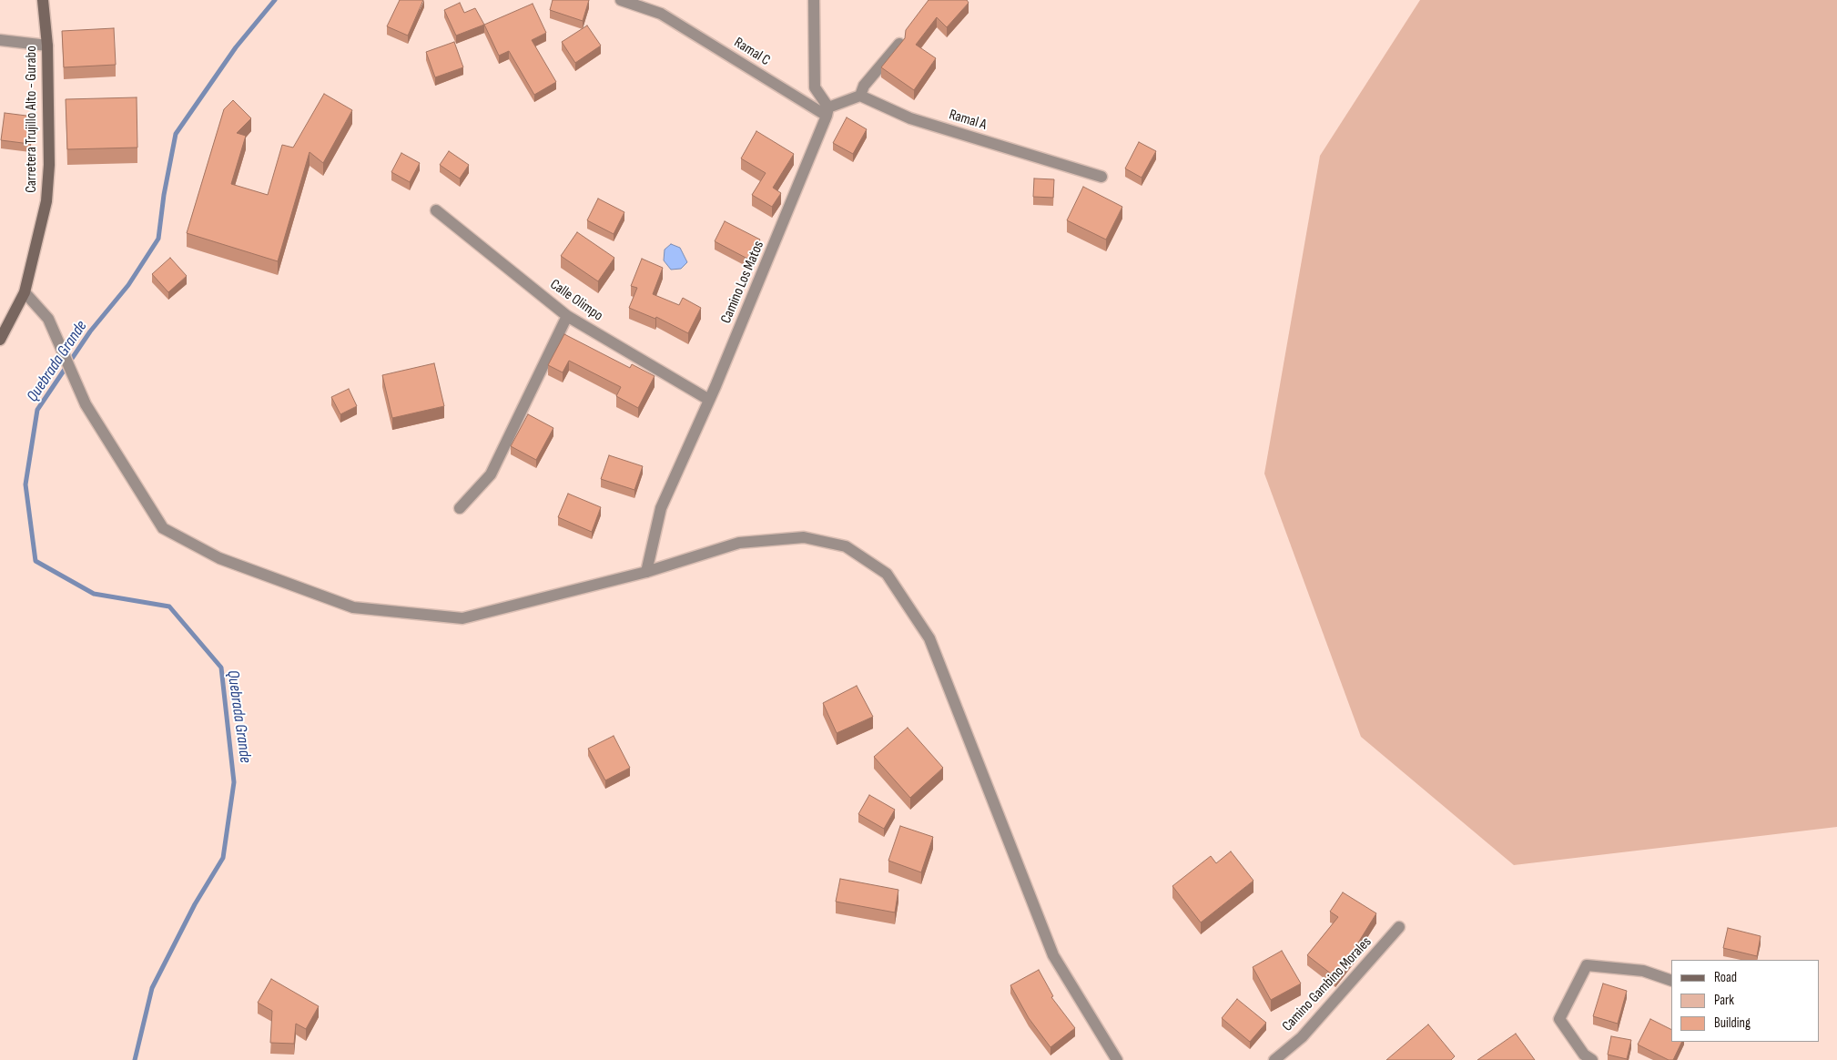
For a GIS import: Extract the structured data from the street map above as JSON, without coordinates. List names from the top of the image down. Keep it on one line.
{"streets":{"main road":["Carretera Trujillo Alto - Gurabo"],"street":["Ramal C","Ramal A","Camino Los Matos","Calle Olimpo","Camino Gambino Morales"]},"crossings":[["Ramal C","Camino Los Matos"],["Camino Los Matos","Calle Olimpo"]],"water":["Quebrada Grande"],"legend":["Road","Park","Building"]}
